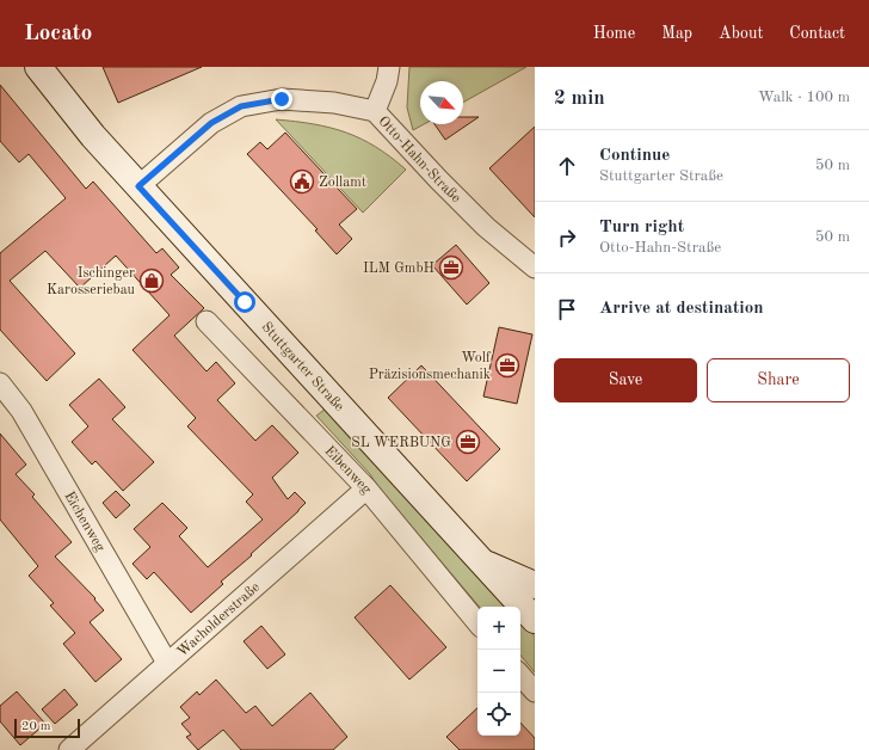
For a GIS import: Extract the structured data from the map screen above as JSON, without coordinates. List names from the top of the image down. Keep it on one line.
{"streets":{"main road":["Stuttgarter Straße"],"street":["Otto-Hahn-Straße","Eibenweg","Eichenweg","Wacholderstraße"]},"crossings":[["Otto-Hahn-Straße","Stuttgarter Straße"],["Eibenweg","Wacholderstraße"],["Eichenweg","Wacholderstraße"]],"places":{"public building":["Zollamt"],"office":["ILM GmbH","Wolf Präzisionsmechanik","SL WERBUNG"],"shop":["Ischinger Karosseriebau"]},"scale_bar":"20 m","north":"bottom right","page":{"header":"Locato","nav":["Home","Map","About","Contact"],"heading":["2 min","Walk · 100 m"],"list":[["Continue","Stuttgarter Straße","50 m"],["Turn right","Otto-Hahn-Straße","50 m"],"Arrive at destination"],"buttons":["Save","Share"],"map_buttons":["+","−"],"scale":"20 m"}}
